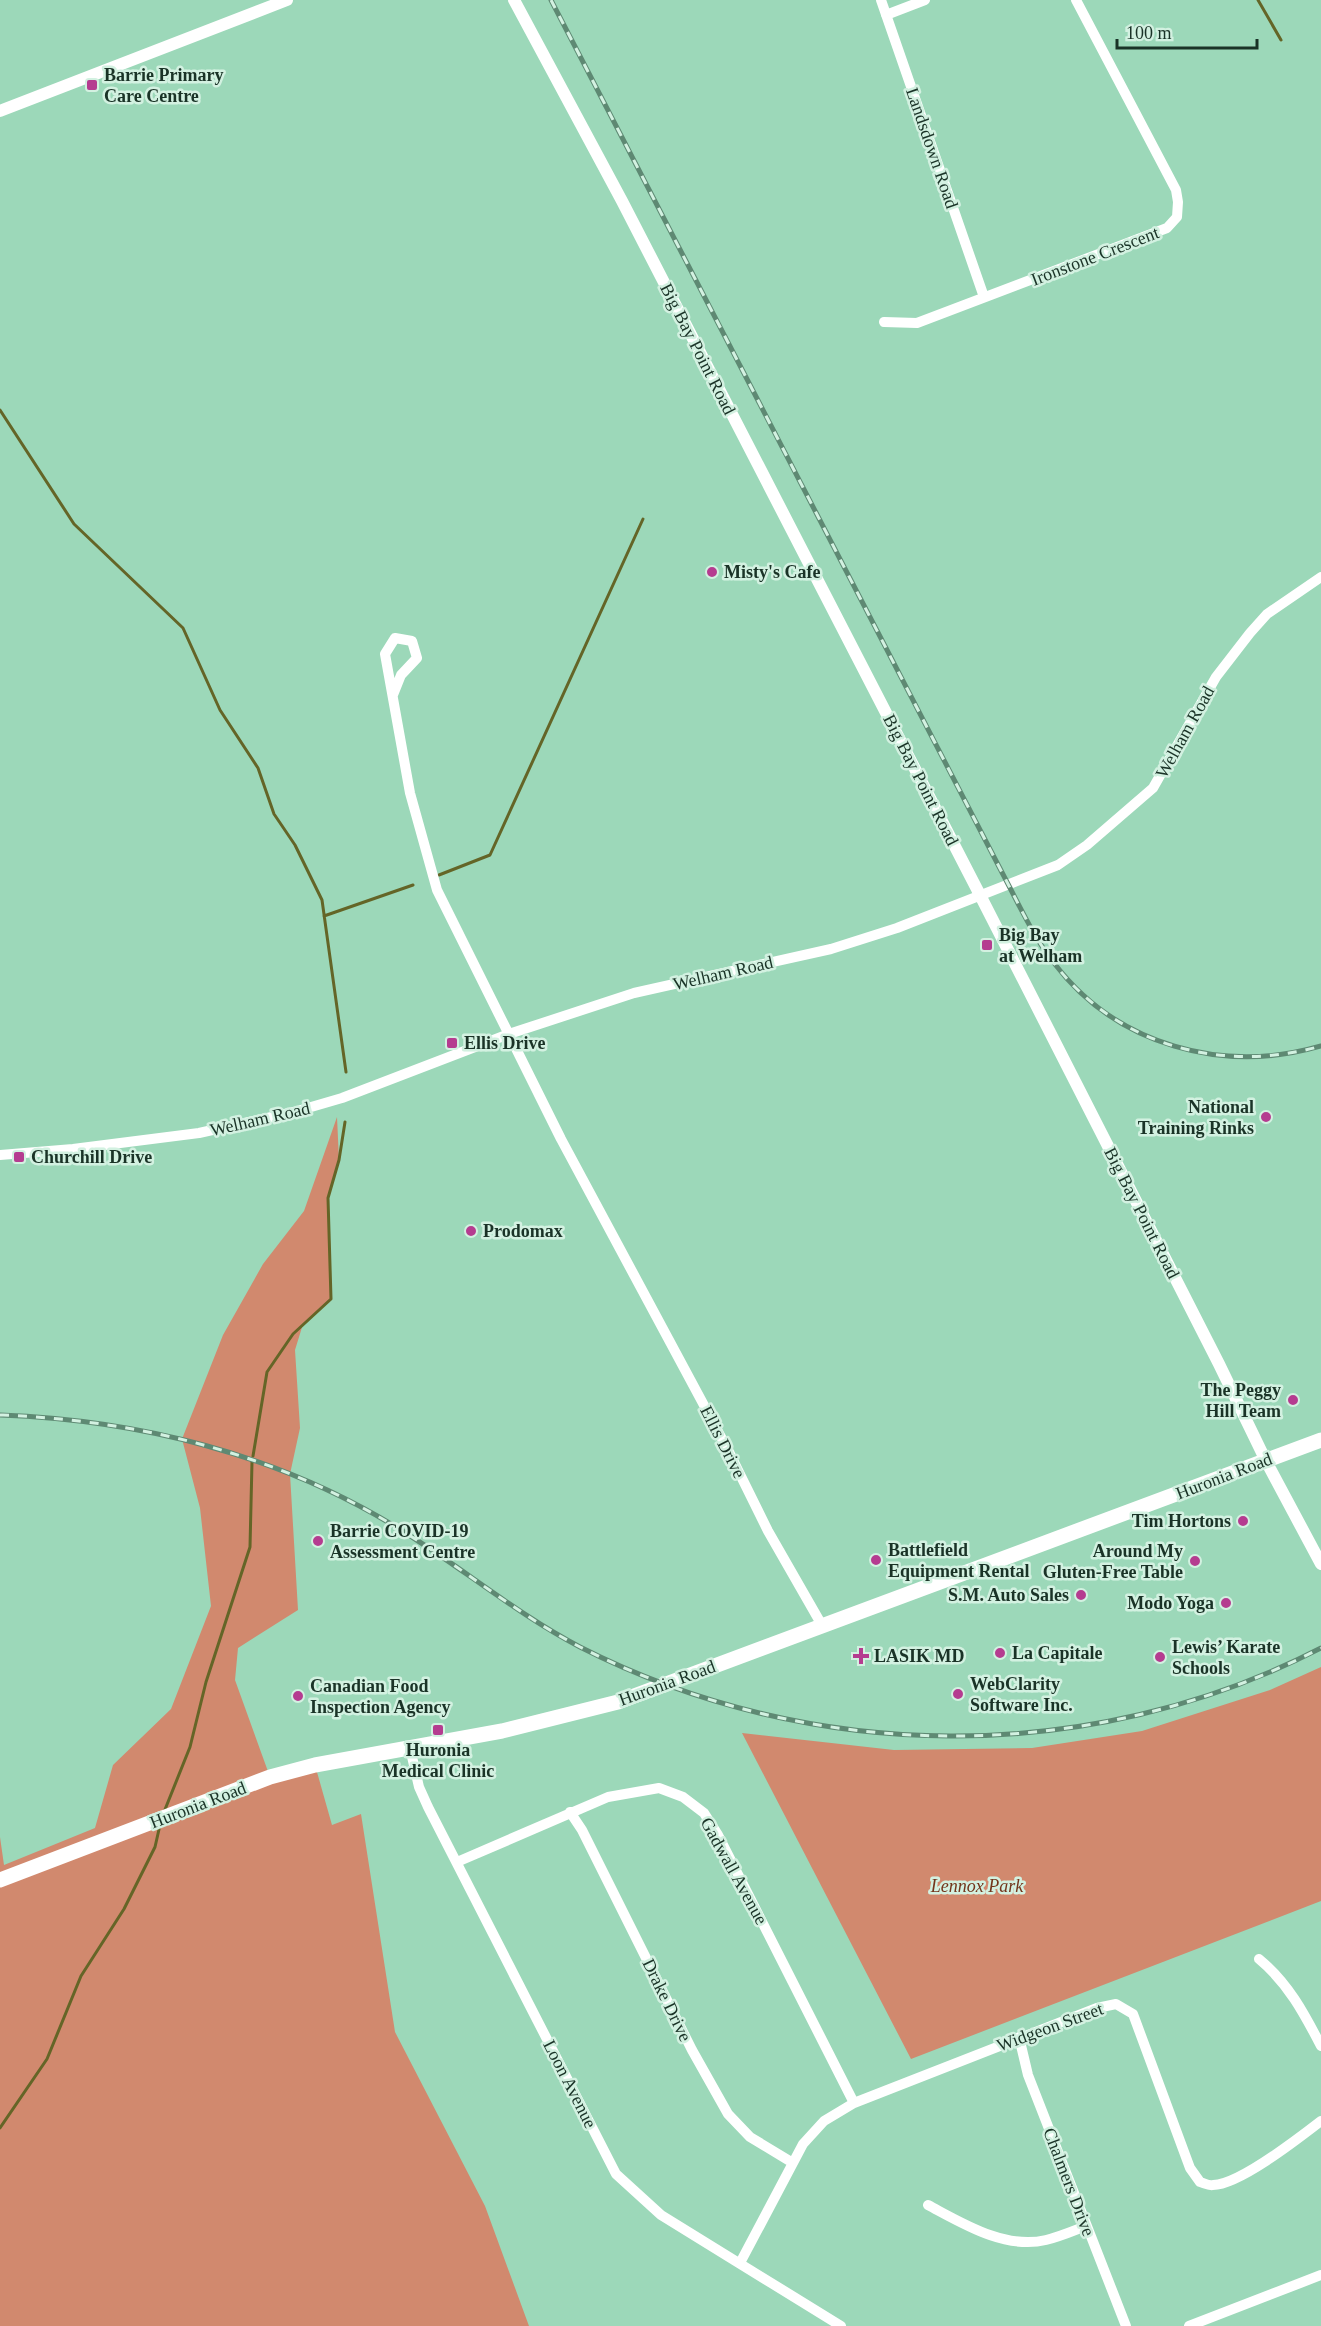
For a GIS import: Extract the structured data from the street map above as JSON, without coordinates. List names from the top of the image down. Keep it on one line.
{"streets":{"main road":["Huronia Road"],"street":["Landsdown Road","Ironstone Crescent","Big Bay Point Road","Welham Road","Ellis Drive","Gadwall Avenue","Drake Drive","Widgeon Street","Loon Avenue","Chalmers Drive"]},"crossings":[["Landsdown Road","Ironstone Crescent"],["Big Bay Point Road","Welham Road"],["Big Bay Point Road","Huronia Road"],["Welham Road","Ellis Drive"],["Ellis Drive","Huronia Road"],["Huronia Road","Loon Avenue"],["Gadwall Avenue","Drake Drive"],["Gadwall Avenue","Widgeon Street"],["Gadwall Avenue","Loon Avenue"],["Drake Drive","Widgeon Street"],["Widgeon Street","Loon Avenue"],["Widgeon Street","Chalmers Drive"]],"parks":["Lennox Park"],"places":{"transit":["Barrie Primary Care Centre","Big Bay at Welham","Ellis Drive","Churchill Drive","Huronia Medical Clinic"],"other":["Misty's Cafe","National Training Rinks","Prodomax","The Peggy Hill Team","Tim Hortons","Barrie COVID-19 Assessment Centre","Battlefield Equipment Rental","Around My Gluten-Free Table","S.M. Auto Sales","Modo Yoga","La Capitale","Lewis’ Karate Schools","WebClarity Software Inc.","Canadian Food Inspection Agency"],"health":["LASIK MD"]},"scale_bar":"100 m"}
